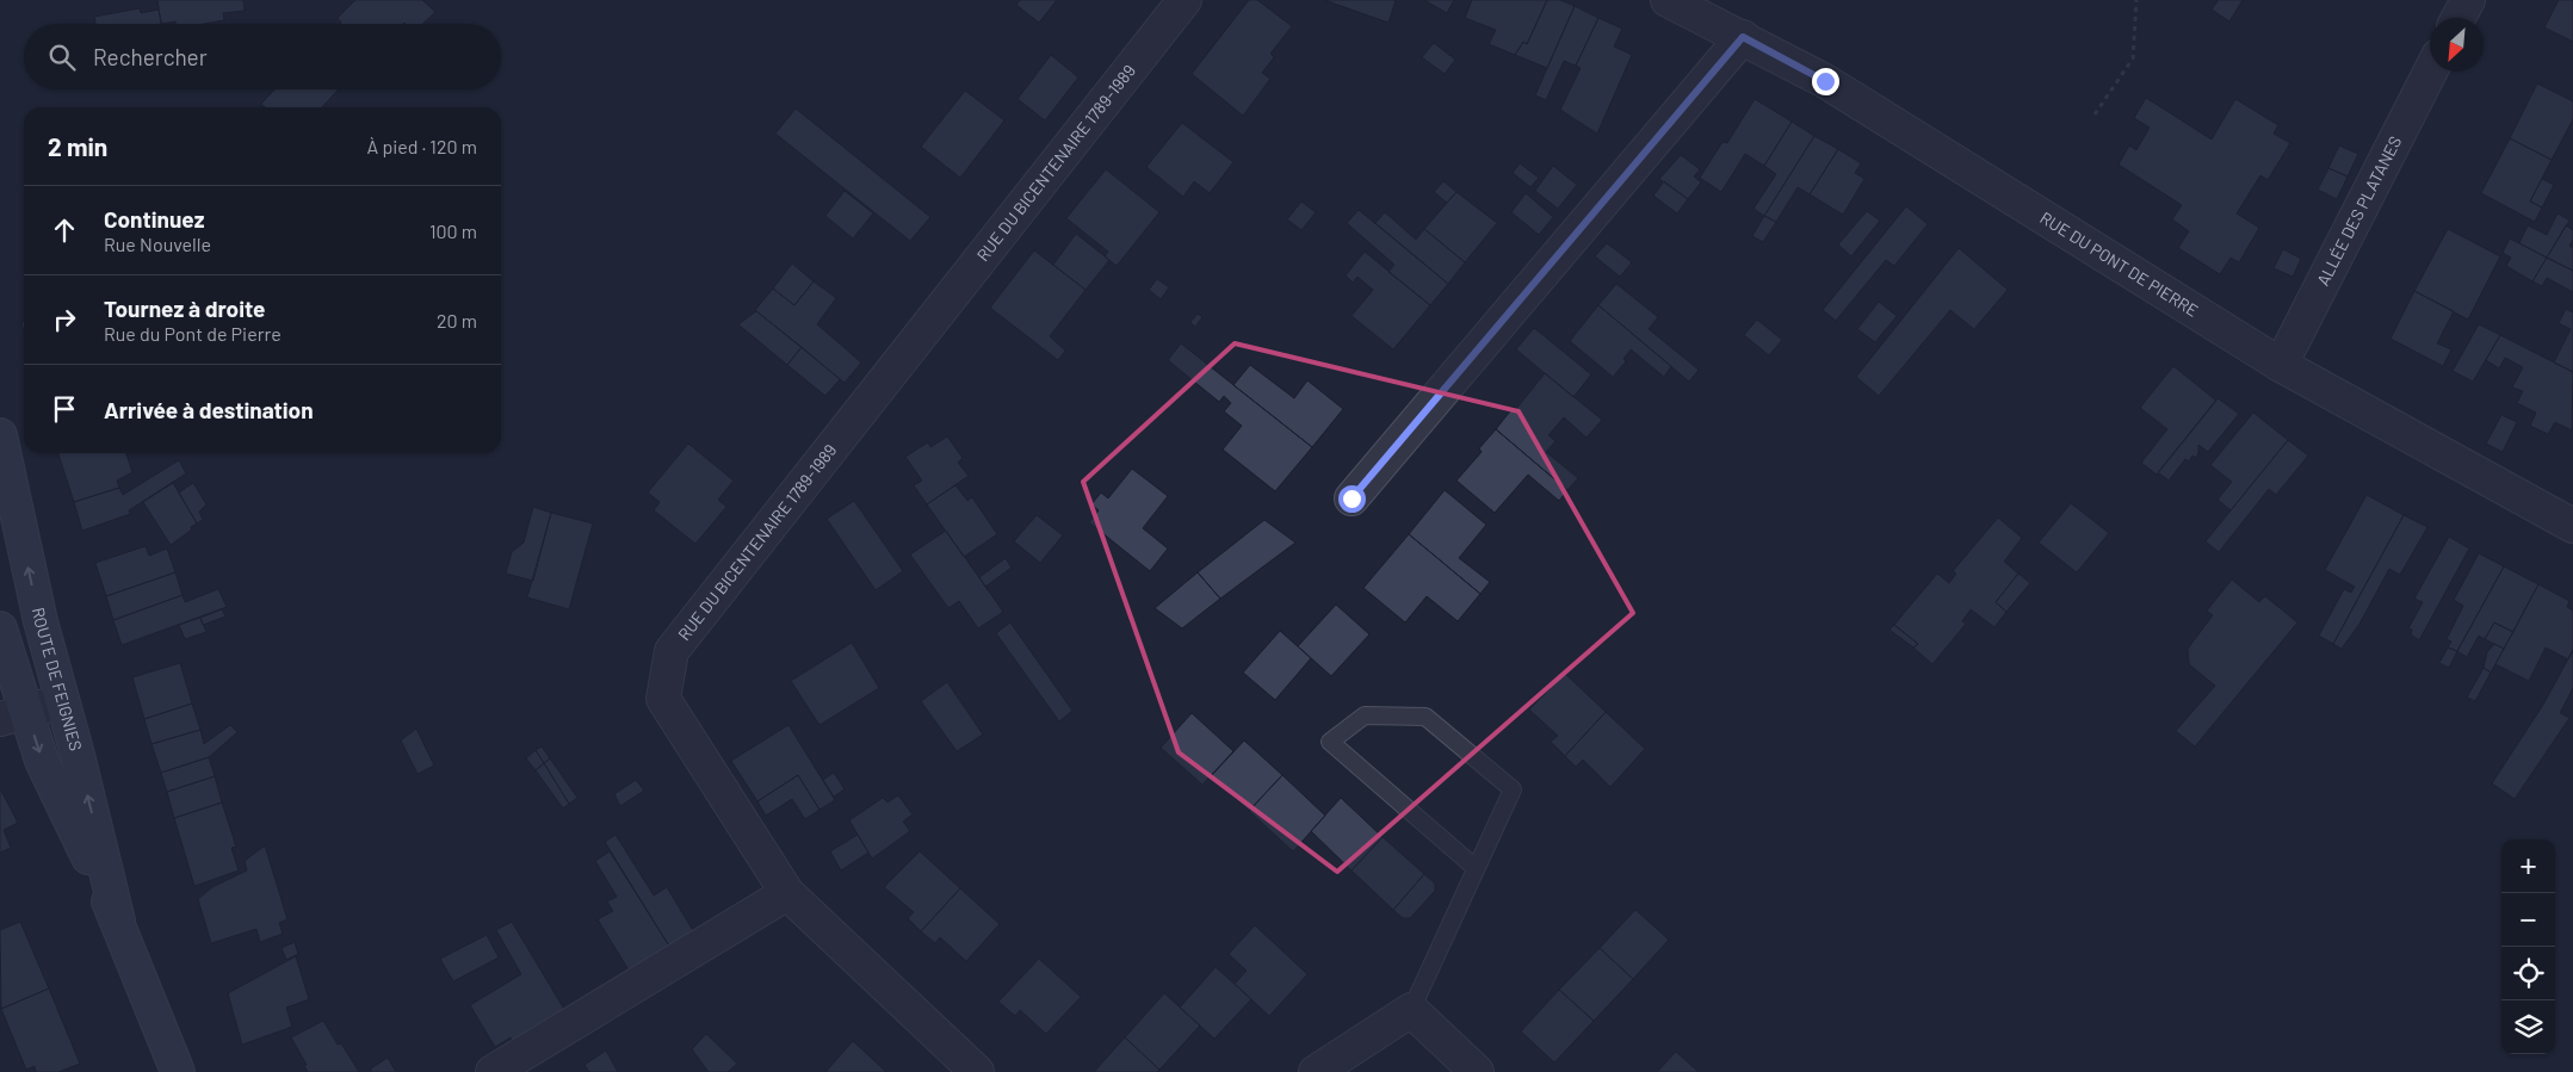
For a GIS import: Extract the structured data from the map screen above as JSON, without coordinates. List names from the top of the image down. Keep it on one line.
{"streets":{"street":["RUE DU BICENTENAIRE 1789-1989","ALLÉE DES PLATANES","RUE DU PONT DE PIERRE","ROUTE DE FEIGNIES"]},"crossings":[["ALLÉE DES PLATANES","RUE DU PONT DE PIERRE"]],"north":"bottom left","page":{"search":"Rechercher","heading":["2 min","À pied · 120 m"],"list":[["Continuez","Rue Nouvelle","100 m"],["Tournez à droite","Rue du Pont de Pierre","20 m"],"Arrivée à destination"],"map_buttons":["+","−"]}}
